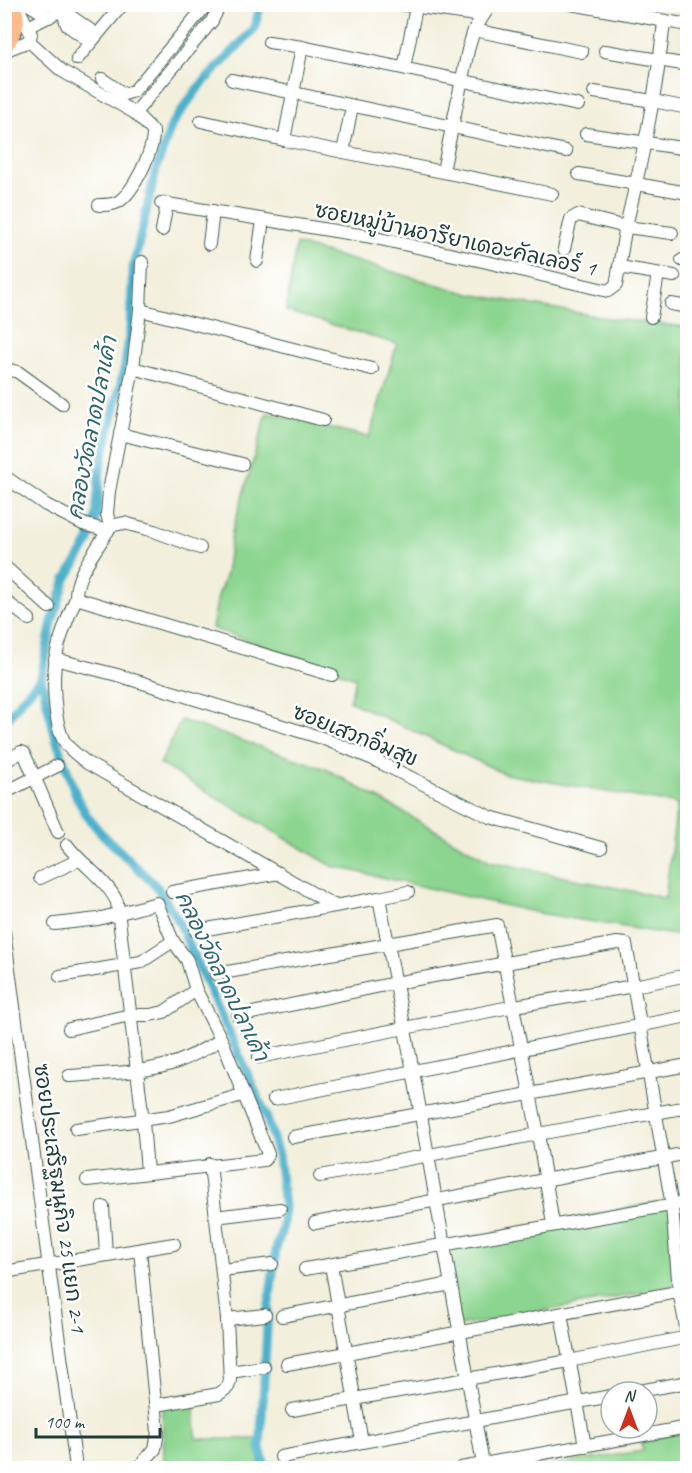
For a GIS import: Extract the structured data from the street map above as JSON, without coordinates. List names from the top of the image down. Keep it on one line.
{"streets":{"street":["ซอยหมู่บ้านอารียาเดอะคัลเลอร์ 1","ซอยเสวกอิ่มสุข","ซอยประเสริฐมนูกิจ 25 แยก 2-1"]},"water":["คลองวัดลาดปลาเค้า"],"scale_bar":"100 m","north":"top"}
